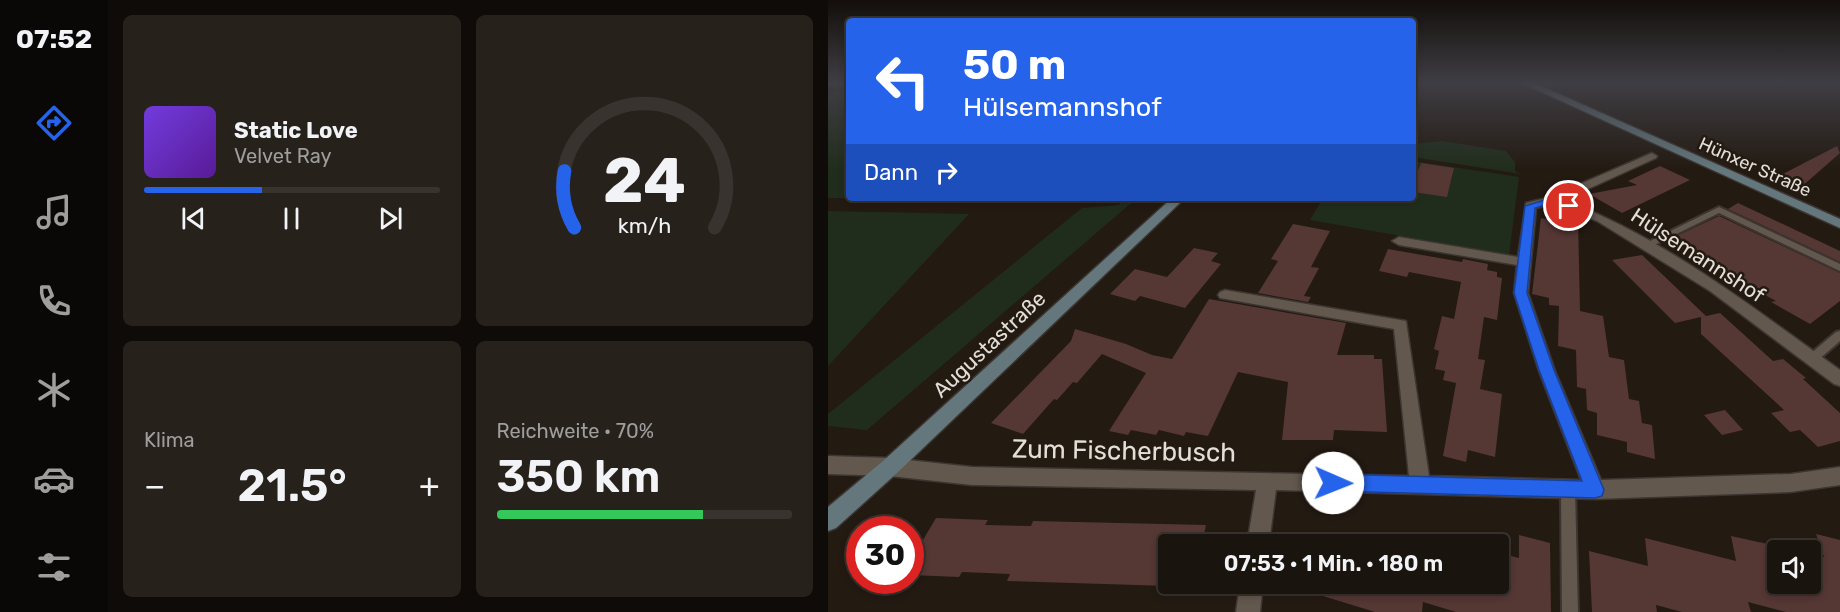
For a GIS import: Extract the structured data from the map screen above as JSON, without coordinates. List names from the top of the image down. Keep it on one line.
{"streets":{"main road":["Hünxer Straße","Augustastraße"],"street":["Hülsemannshof","Zum Fischerbusch"]},"crossings":[["Augustastraße","Zum Fischerbusch"]],"page":{"tabs":"07:52","turn":["50 m","Hülsemannshof"],"song":["Static Love","Velvet Ray"],"then":"Dann","tile":["Klima",["Reichweite · 70%","350 km"]],"heat":["−","21.5°","+"],"limit":"30","trip":"07:53 · 1 Min. · 180 m","gauge":["24","km/h"]}}
